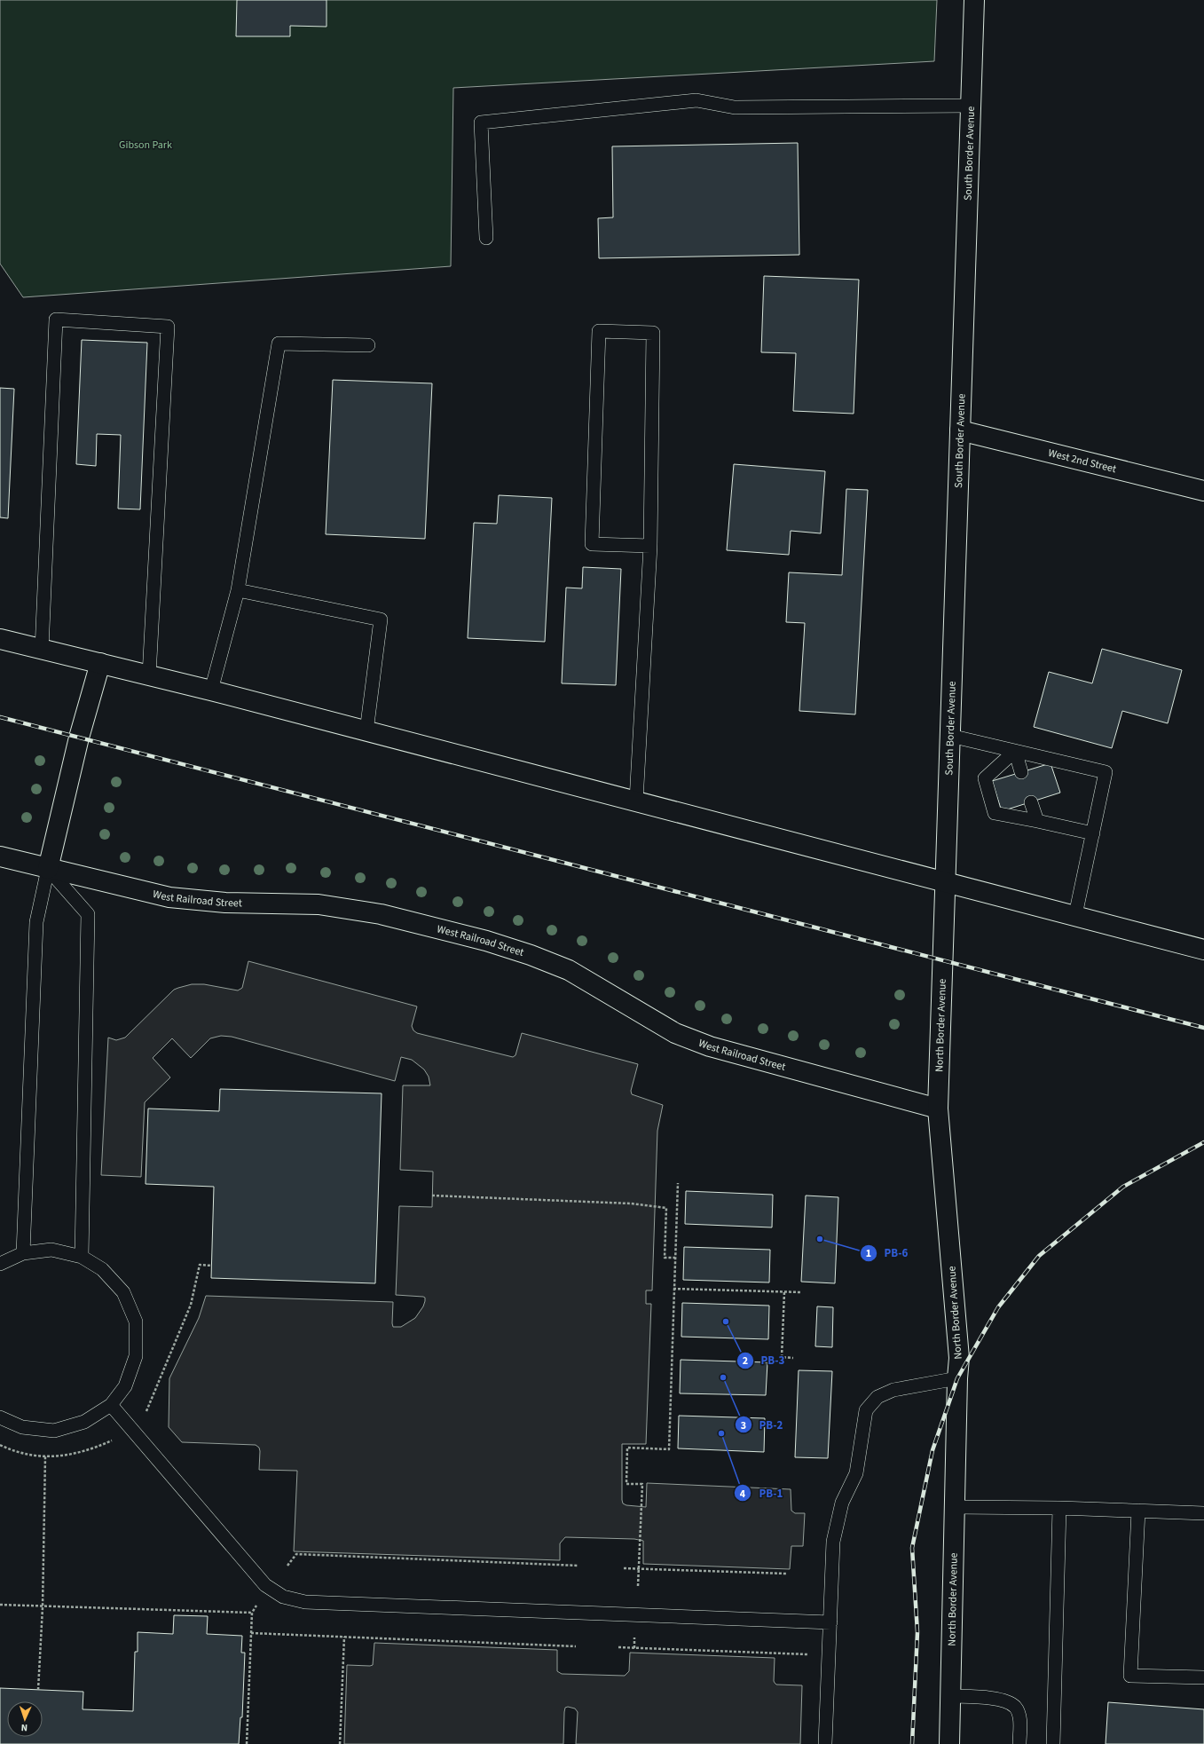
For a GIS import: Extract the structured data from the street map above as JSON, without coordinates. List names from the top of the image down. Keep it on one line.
{"streets":{"street":["South Border Avenue","West 2nd Street","West Railroad Street","North Border Avenue"]},"crossings":[["South Border Avenue","West 2nd Street"],["South Border Avenue","North Border Avenue"],["West Railroad Street","North Border Avenue"]],"parks":["Gibson Park"],"places":["PB-6","PB-3","PB-2","PB-1"],"north":"bottom"}
